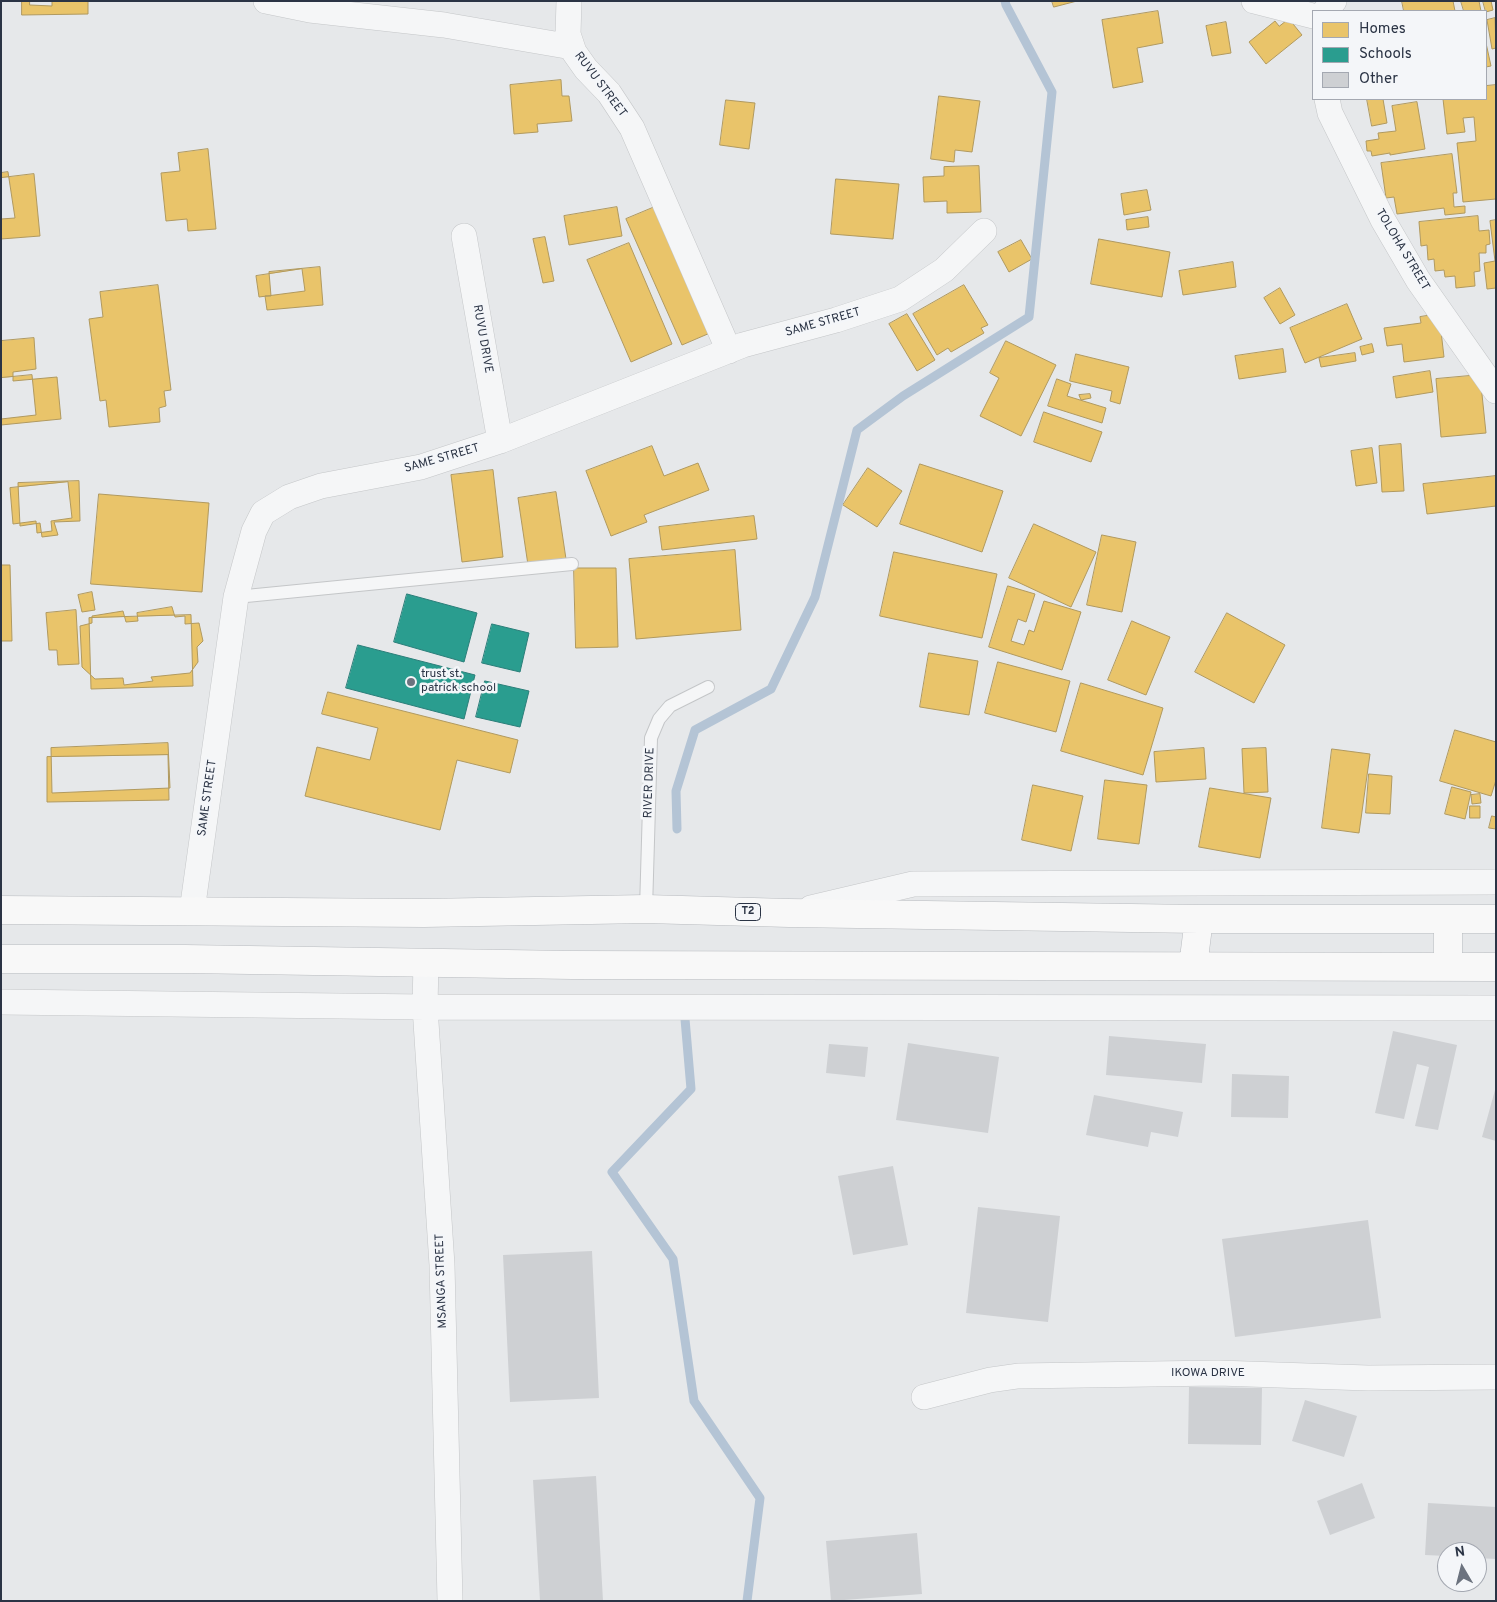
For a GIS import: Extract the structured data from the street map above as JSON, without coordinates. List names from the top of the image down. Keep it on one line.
{"streets":{"highway":["T2"],"street":["RUVU STREET","TOLOHA STREET","SAME STREET","RUVU DRIVE","MSANGA STREET","IKOWA DRIVE"],"lane":["RIVER DRIVE"]},"crossings":[["RUVU STREET","SAME STREET"],["SAME STREET","RUVU DRIVE"],["SAME STREET","T2"],["RIVER DRIVE","T2"]],"places":["trust st. patrick school"],"legend":["Homes","Schools","Other"],"north":"top"}
